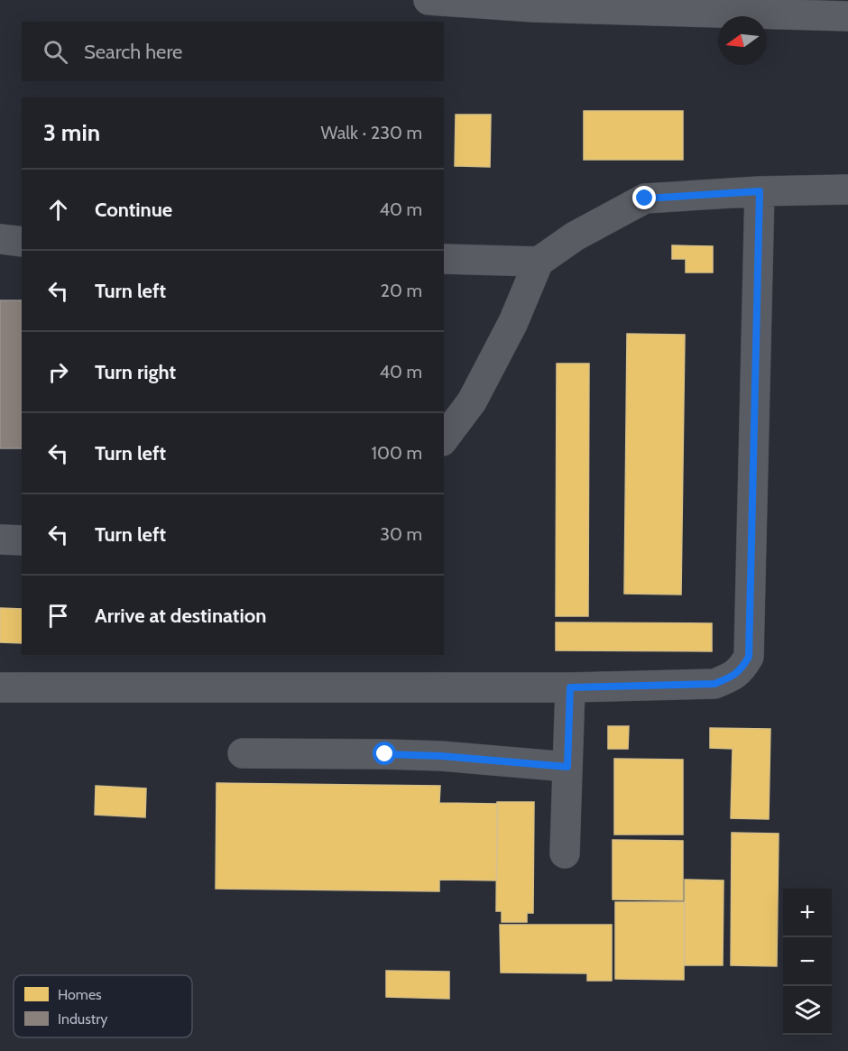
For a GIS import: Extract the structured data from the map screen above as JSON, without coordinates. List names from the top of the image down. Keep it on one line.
{"legend":["Homes","Industry"],"north":"left","page":{"search":"Search here","heading":["3 min","Walk · 230 m"],"list":[["Continue","40 m"],["Turn left","20 m"],["Turn right","40 m"],["Turn left","100 m"],["Turn left","30 m"],"Arrive at destination"],"map_buttons":["+","−"]}}
